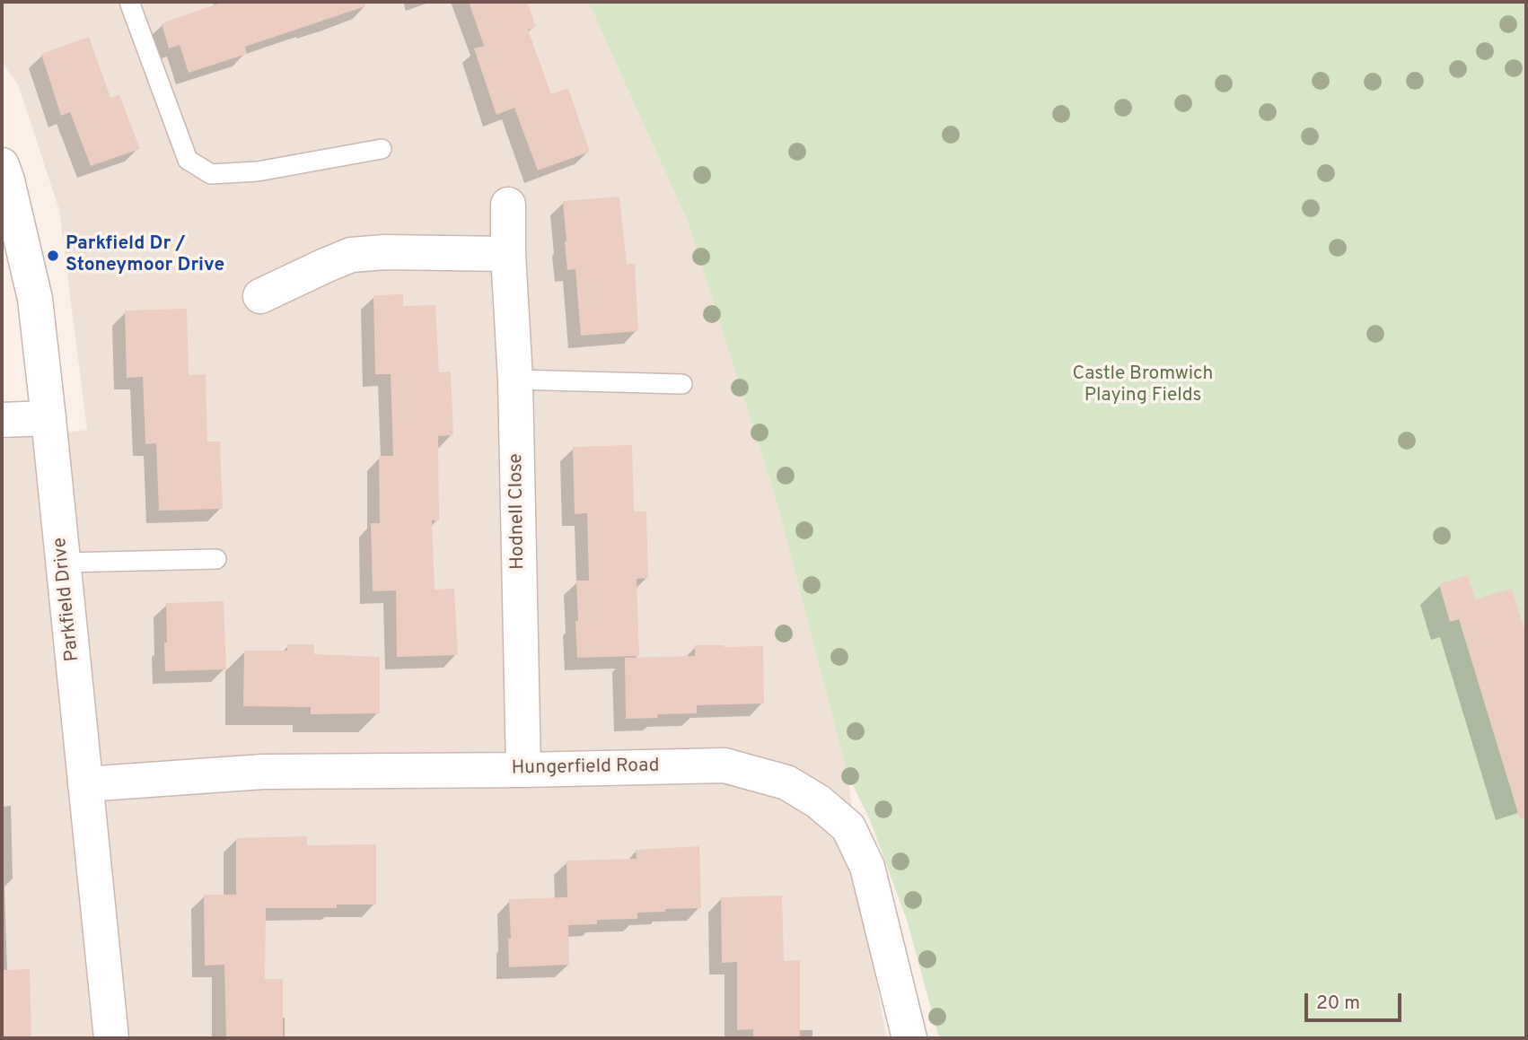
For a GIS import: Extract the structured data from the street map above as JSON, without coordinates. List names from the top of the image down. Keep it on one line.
{"streets":{"street":["Hodnell Close","Parkfield Drive","Hungerfield Road"]},"crossings":[["Hodnell Close","Hungerfield Road"],["Parkfield Drive","Hungerfield Road"]],"parks":["Castle Bromwich Playing Fields"],"places":["Parkfield Dr / Stoneymoor Drive"],"scale_bar":"20 m"}
